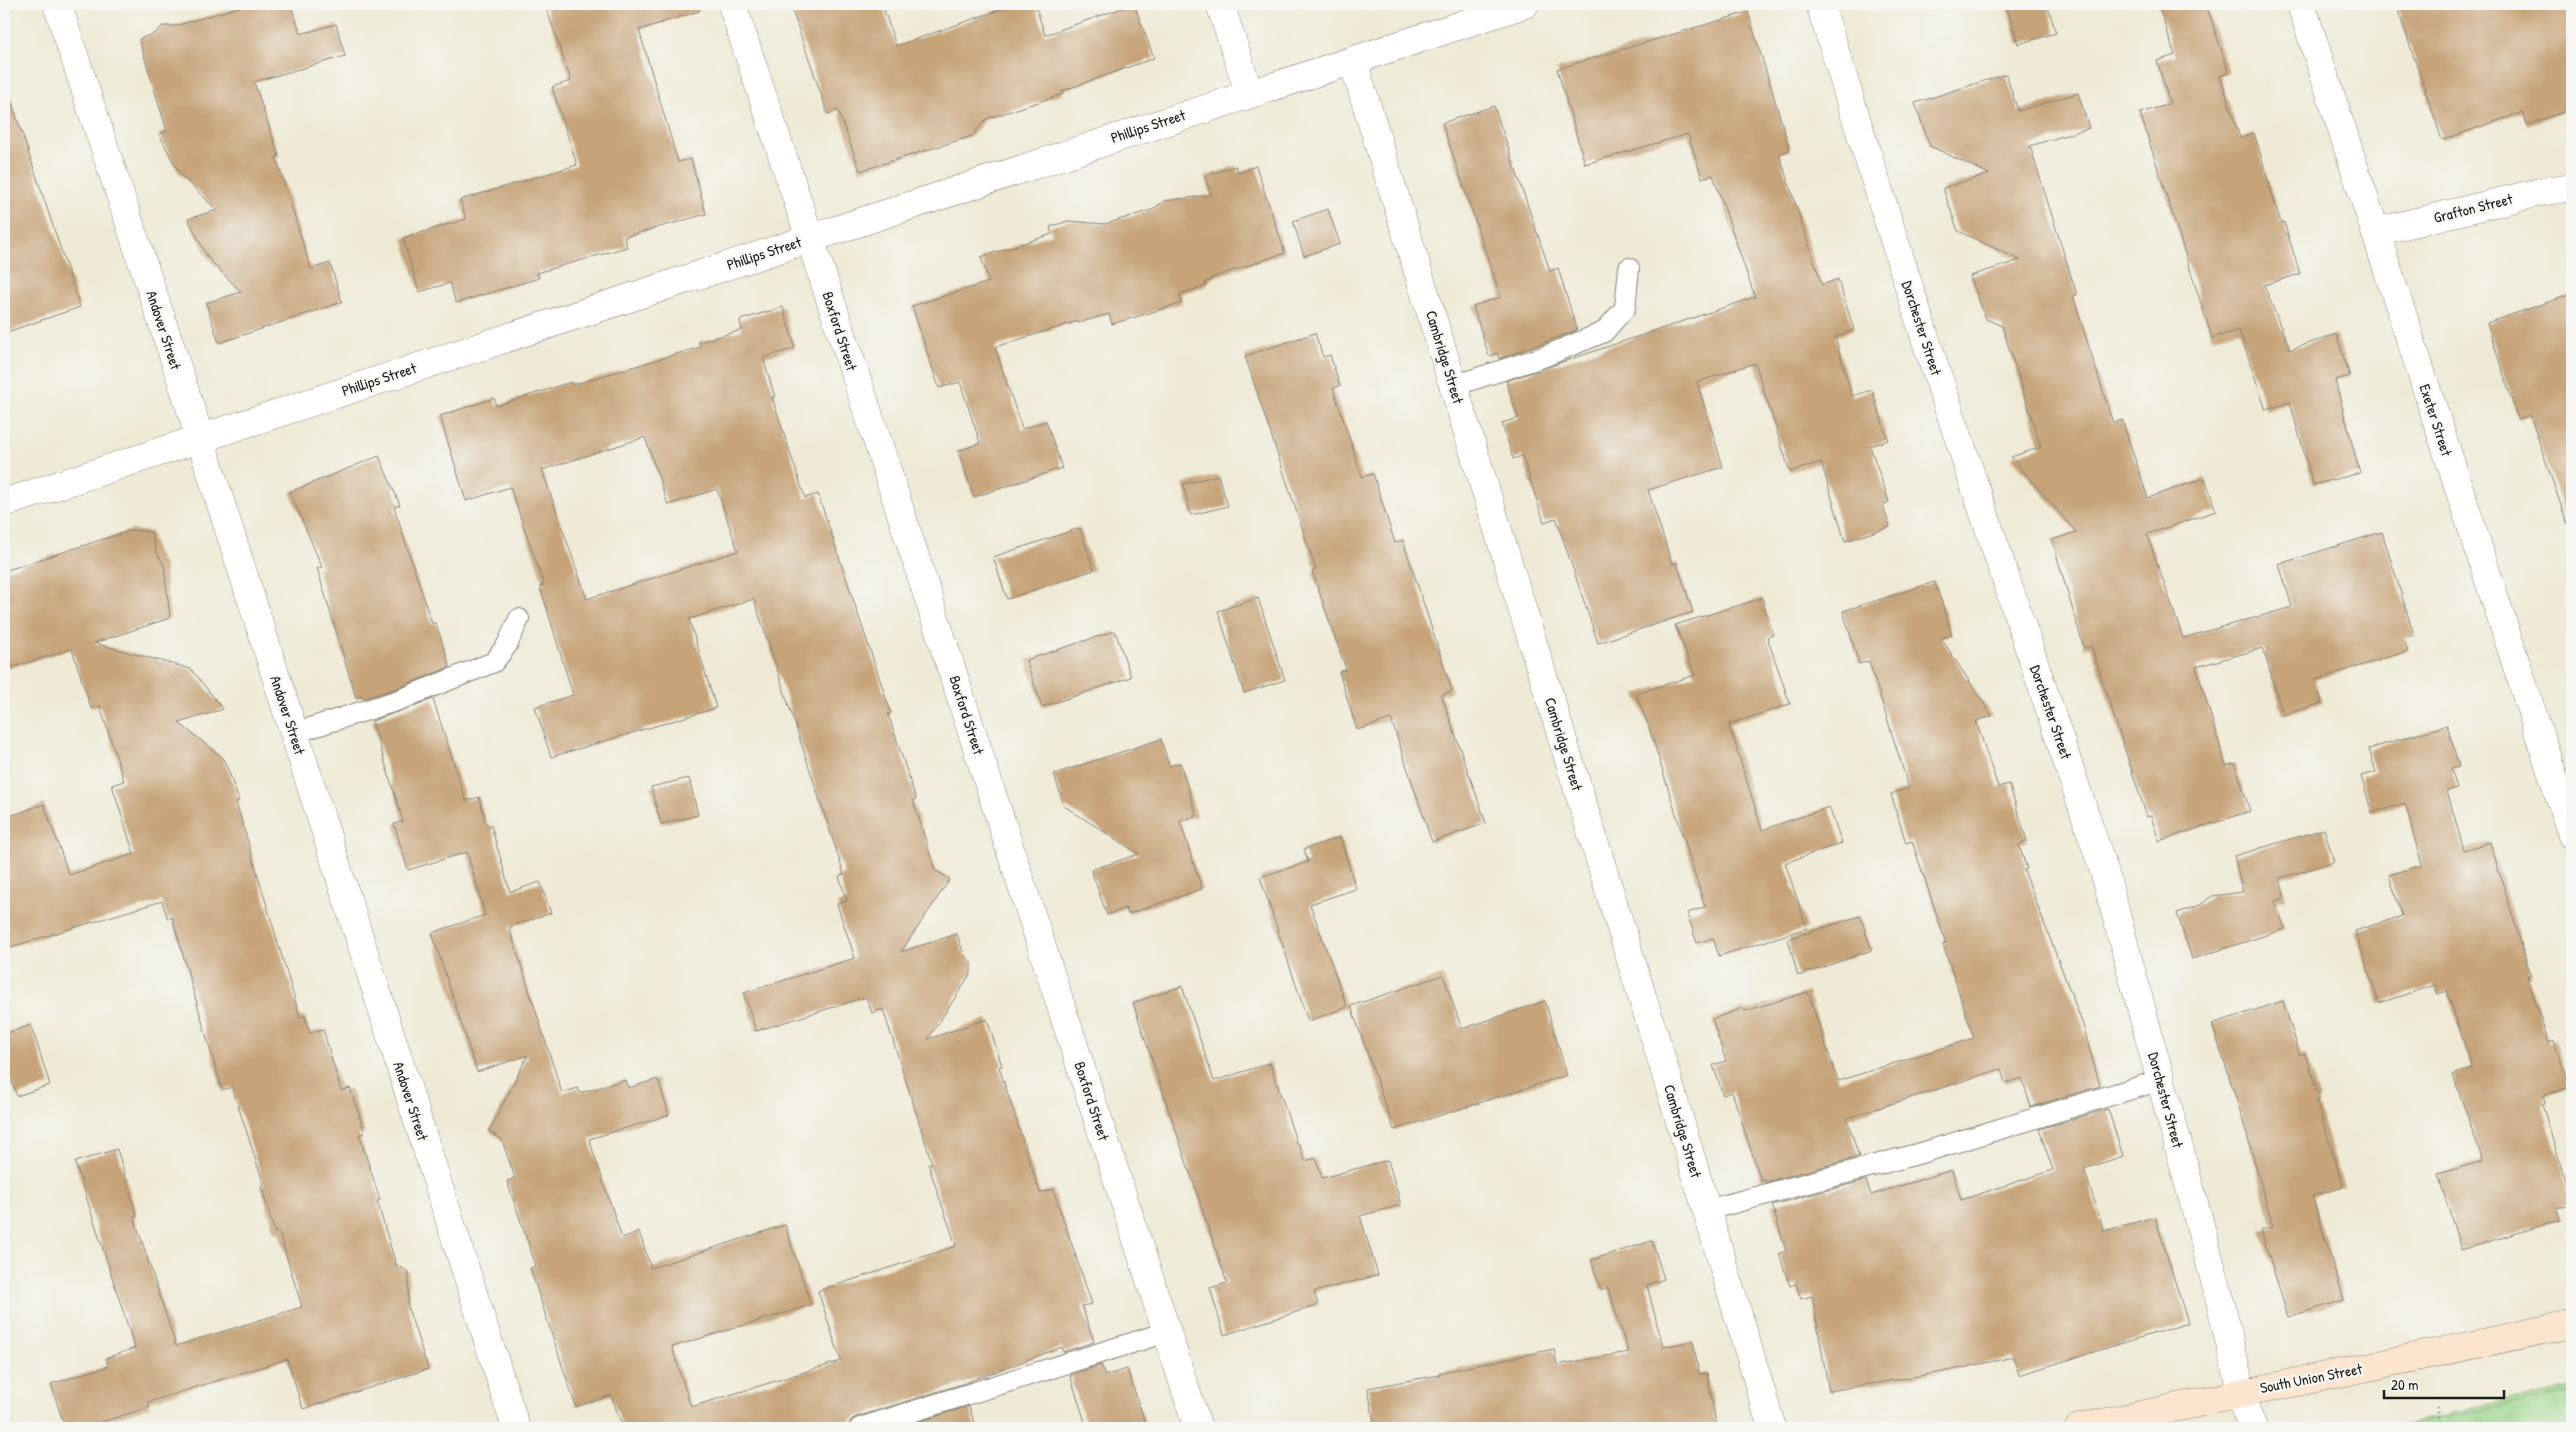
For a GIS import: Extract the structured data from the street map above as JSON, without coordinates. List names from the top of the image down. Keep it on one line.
{"streets":{"main road":["South Union Street"],"street":["Phillips Street","Grafton Street","Dorchester Street","Andover Street","Boxford Street","Cambridge Street","Exeter Street"]},"crossings":[["Phillips Street","Andover Street"],["Phillips Street","Boxford Street"],["Phillips Street","Cambridge Street"],["Grafton Street","Exeter Street"],["Dorchester Street","South Union Street"]],"scale_bar":"20 m"}
